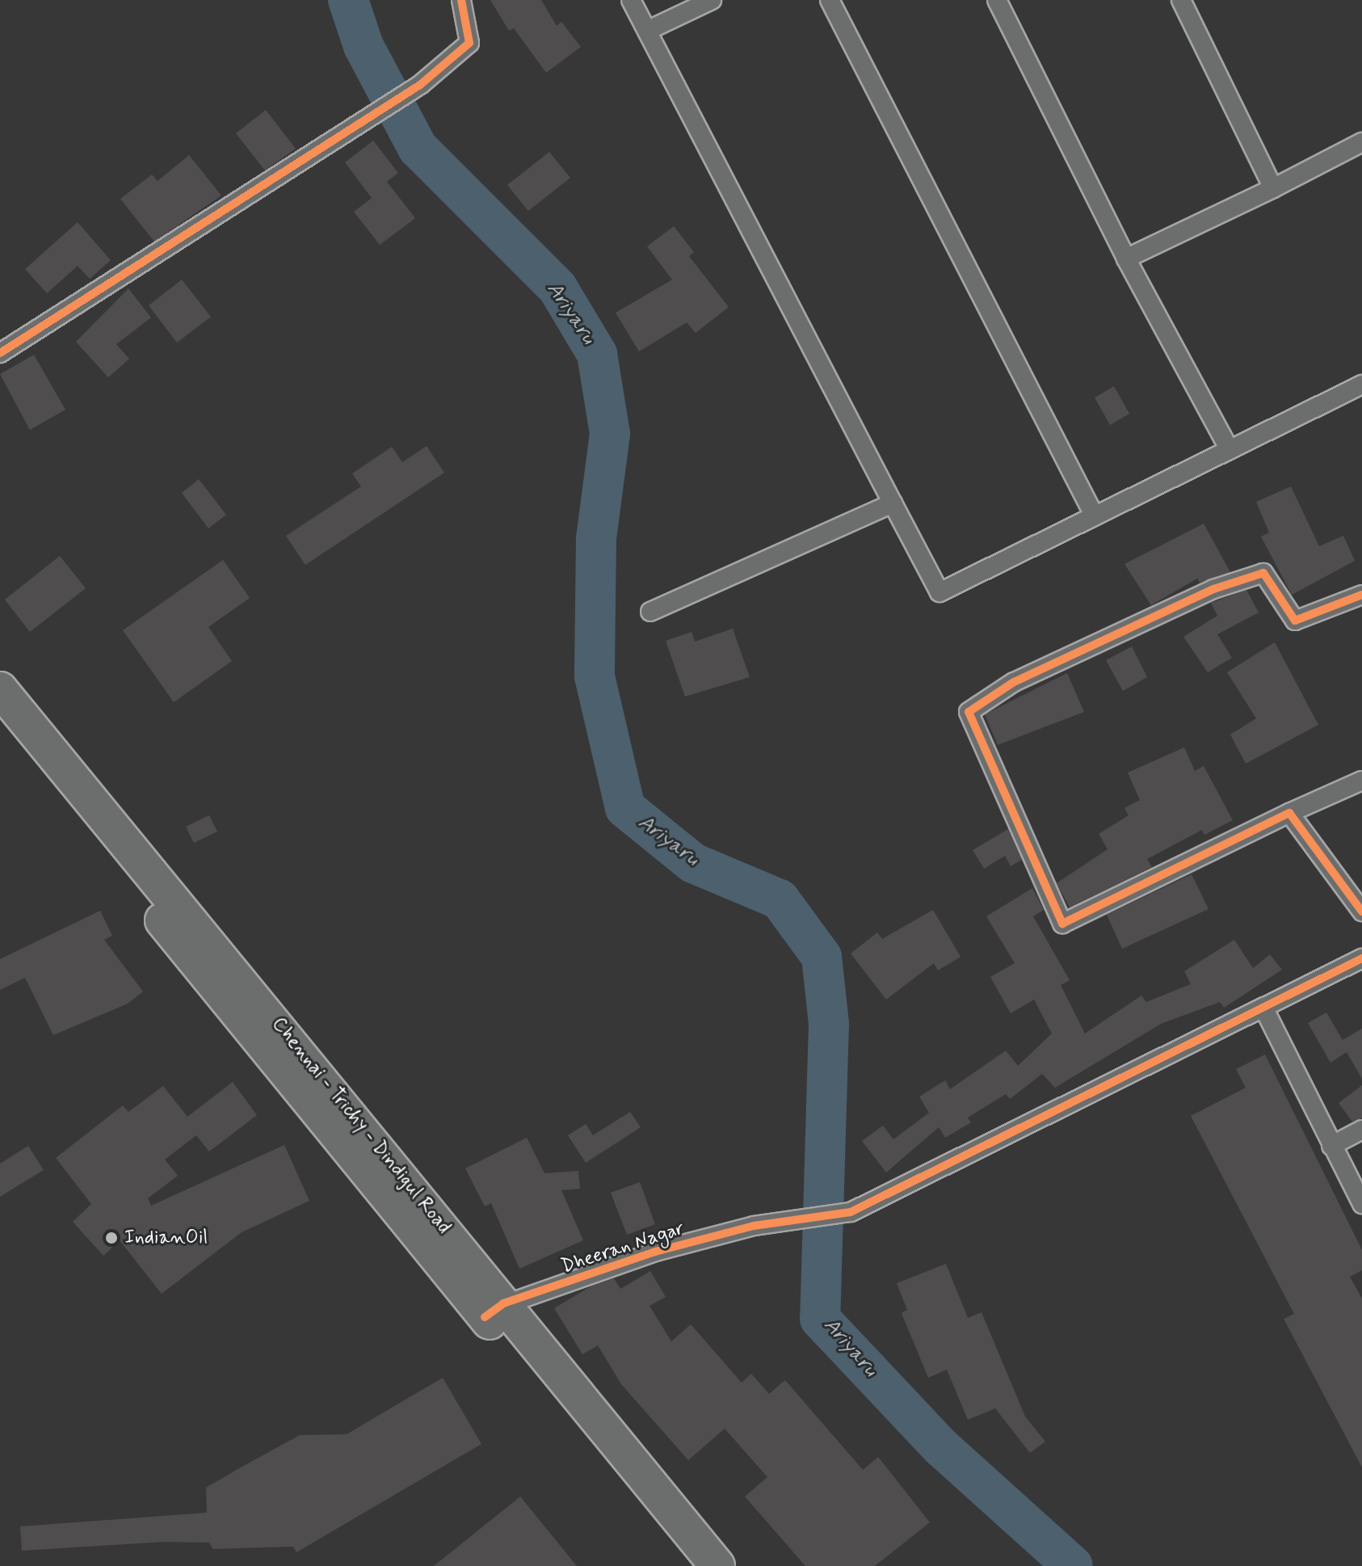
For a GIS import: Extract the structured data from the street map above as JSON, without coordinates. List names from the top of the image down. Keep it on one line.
{"streets":{"highway":["Chennai - Trichy - Dindigul Road"],"street":["Dheeran Nagar"]},"crossings":[["Chennai - Trichy - Dindigul Road","Dheeran Nagar"]],"water":["Ariyaru"],"places":["IndianOil"]}
